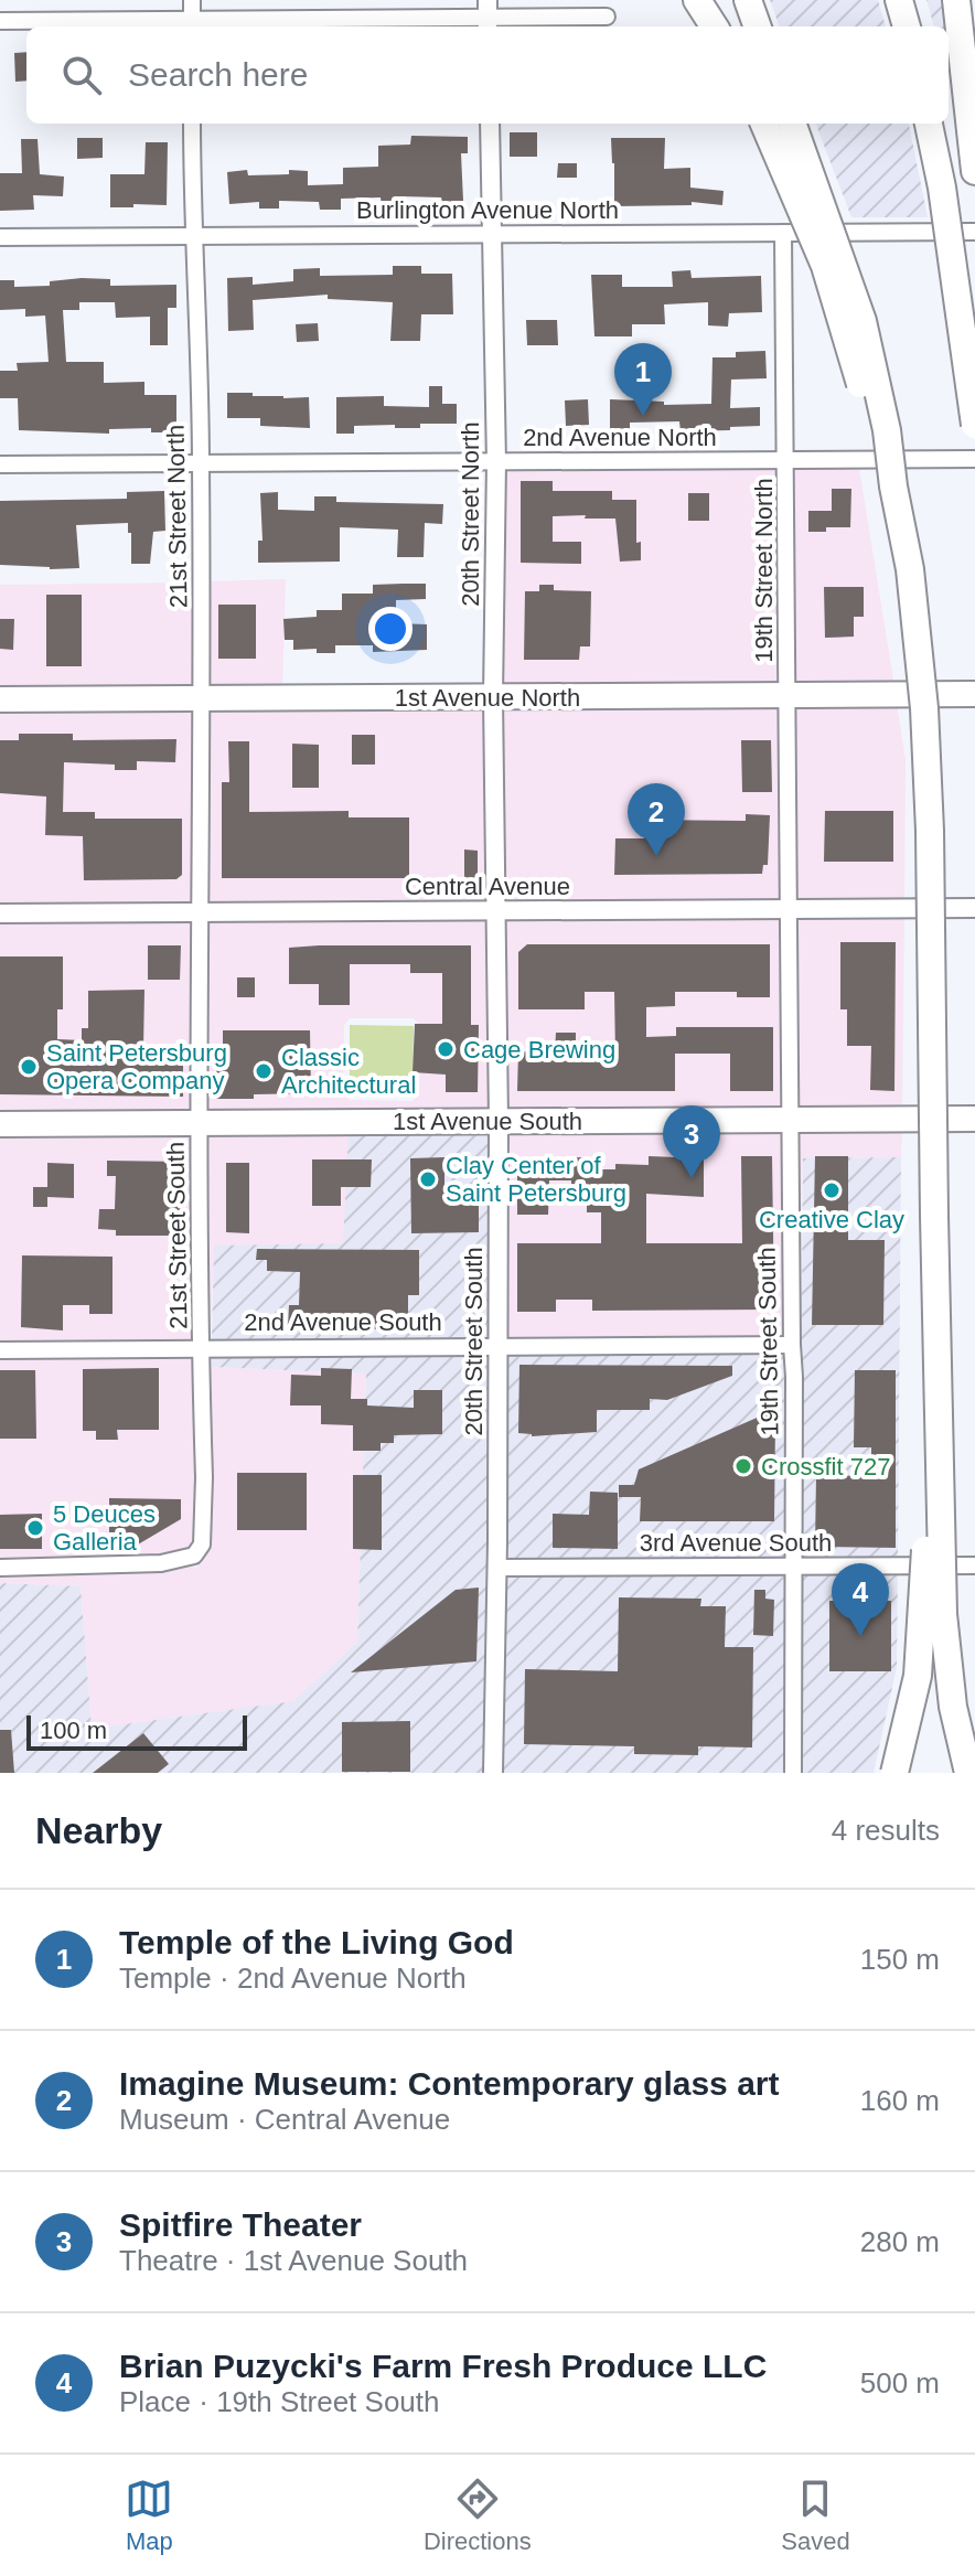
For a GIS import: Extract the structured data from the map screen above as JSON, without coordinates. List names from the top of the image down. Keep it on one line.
{"streets":{"main road":["1st Avenue North","1st Avenue South"],"street":["Burlington Avenue North","2nd Avenue North","20th Street North","21st Street North","19th Street North","Central Avenue","21st Street South","2nd Avenue South","20th Street South","19th Street South","3rd Avenue South"]},"crossings":[["Burlington Avenue North","20th Street North"],["Burlington Avenue North","21st Street North"],["Burlington Avenue North","19th Street North"],["2nd Avenue North","20th Street North"],["2nd Avenue North","21st Street North"],["2nd Avenue North","19th Street North"],["20th Street North","1st Avenue North"],["20th Street North","Central Avenue"],["20th Street North","20th Street South"],["21st Street North","1st Avenue North"],["21st Street North","Central Avenue"],["21st Street North","21st Street South"],["19th Street North","1st Avenue North"],["19th Street North","Central Avenue"],["19th Street North","19th Street South"],["Central Avenue","21st Street South"],["Central Avenue","20th Street South"],["Central Avenue","19th Street South"],["1st Avenue South","21st Street South"],["1st Avenue South","20th Street South"],["1st Avenue South","19th Street South"],["21st Street South","2nd Avenue South"],["2nd Avenue South","20th Street South"],["2nd Avenue South","19th Street South"],["20th Street South","3rd Avenue South"],["19th Street South","3rd Avenue South"]],"places":["Cage Brewing","Saint Petersburg Opera Company","Classic Architectural","Clay Center of Saint Petersburg","Creative Clay","Crossfit 727","5 Deuces Galleria"],"scale_bar":"100 m","page":{"search":"Search here","pins":["1","2","3","4"],"scale":"100 m","heading":["Nearby","4 results"],"list":[{"mark":"1","name":"Temple of the Living God","note":"Temple · 2nd Avenue North","value":"150 m"},{"mark":"2","name":"Imagine Museum: Contemporary glass art","note":"Museum · Central Avenue","value":"160 m"},{"mark":"3","name":"Spitfire Theater","note":"Theatre · 1st Avenue South","value":"280 m"},{"mark":"4","name":"Brian Puzycki's Farm Fresh Produce LLC","note":"Place · 19th Street South","value":"500 m"}],"nav":["Map","Directions","Saved"]}}
